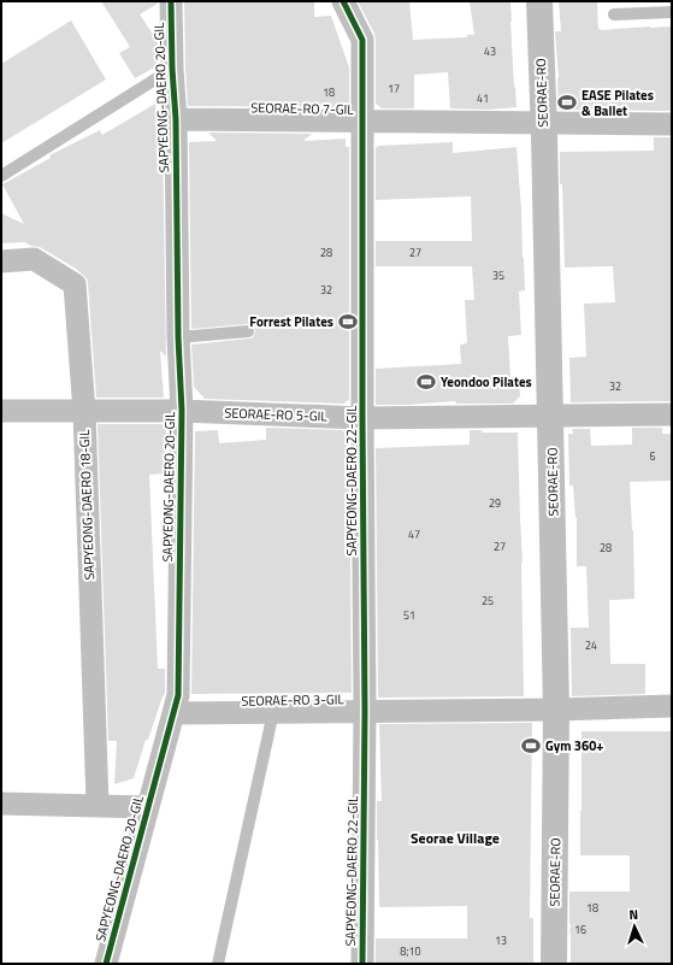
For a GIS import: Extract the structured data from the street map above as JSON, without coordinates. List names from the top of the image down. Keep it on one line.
{"streets":{"street":["SEORAE-RO","SAPYEONG-DAERO 20-GIL","SEORAE-RO 7-GIL","SEORAE-RO 5-GIL","SAPYEONG-DAERO 22-GIL","SAPYEONG-DAERO 18-GIL","SEORAE-RO 3-GIL"]},"crossings":[["SEORAE-RO","SEORAE-RO 7-GIL"],["SEORAE-RO","SEORAE-RO 5-GIL"],["SEORAE-RO","SEORAE-RO 3-GIL"],["SAPYEONG-DAERO 20-GIL","SEORAE-RO 7-GIL"],["SAPYEONG-DAERO 20-GIL","SEORAE-RO 5-GIL"],["SAPYEONG-DAERO 20-GIL","SAPYEONG-DAERO 18-GIL"],["SAPYEONG-DAERO 20-GIL","SEORAE-RO 3-GIL"],["SEORAE-RO 7-GIL","SAPYEONG-DAERO 22-GIL"],["SEORAE-RO 5-GIL","SAPYEONG-DAERO 22-GIL"],["SEORAE-RO 5-GIL","SAPYEONG-DAERO 18-GIL"],["SAPYEONG-DAERO 22-GIL","SEORAE-RO 3-GIL"]],"districts":["Seorae Village"],"places":{"sports":["EASE Pilates & Ballet","Forrest Pilates","Yeondoo Pilates","Gym 360+"]},"house_numbers":["43","17","18","41","28","27","35","32","32","6","29","47","27","28","25","51","24","18","16","13","8;10"],"north":"top"}
